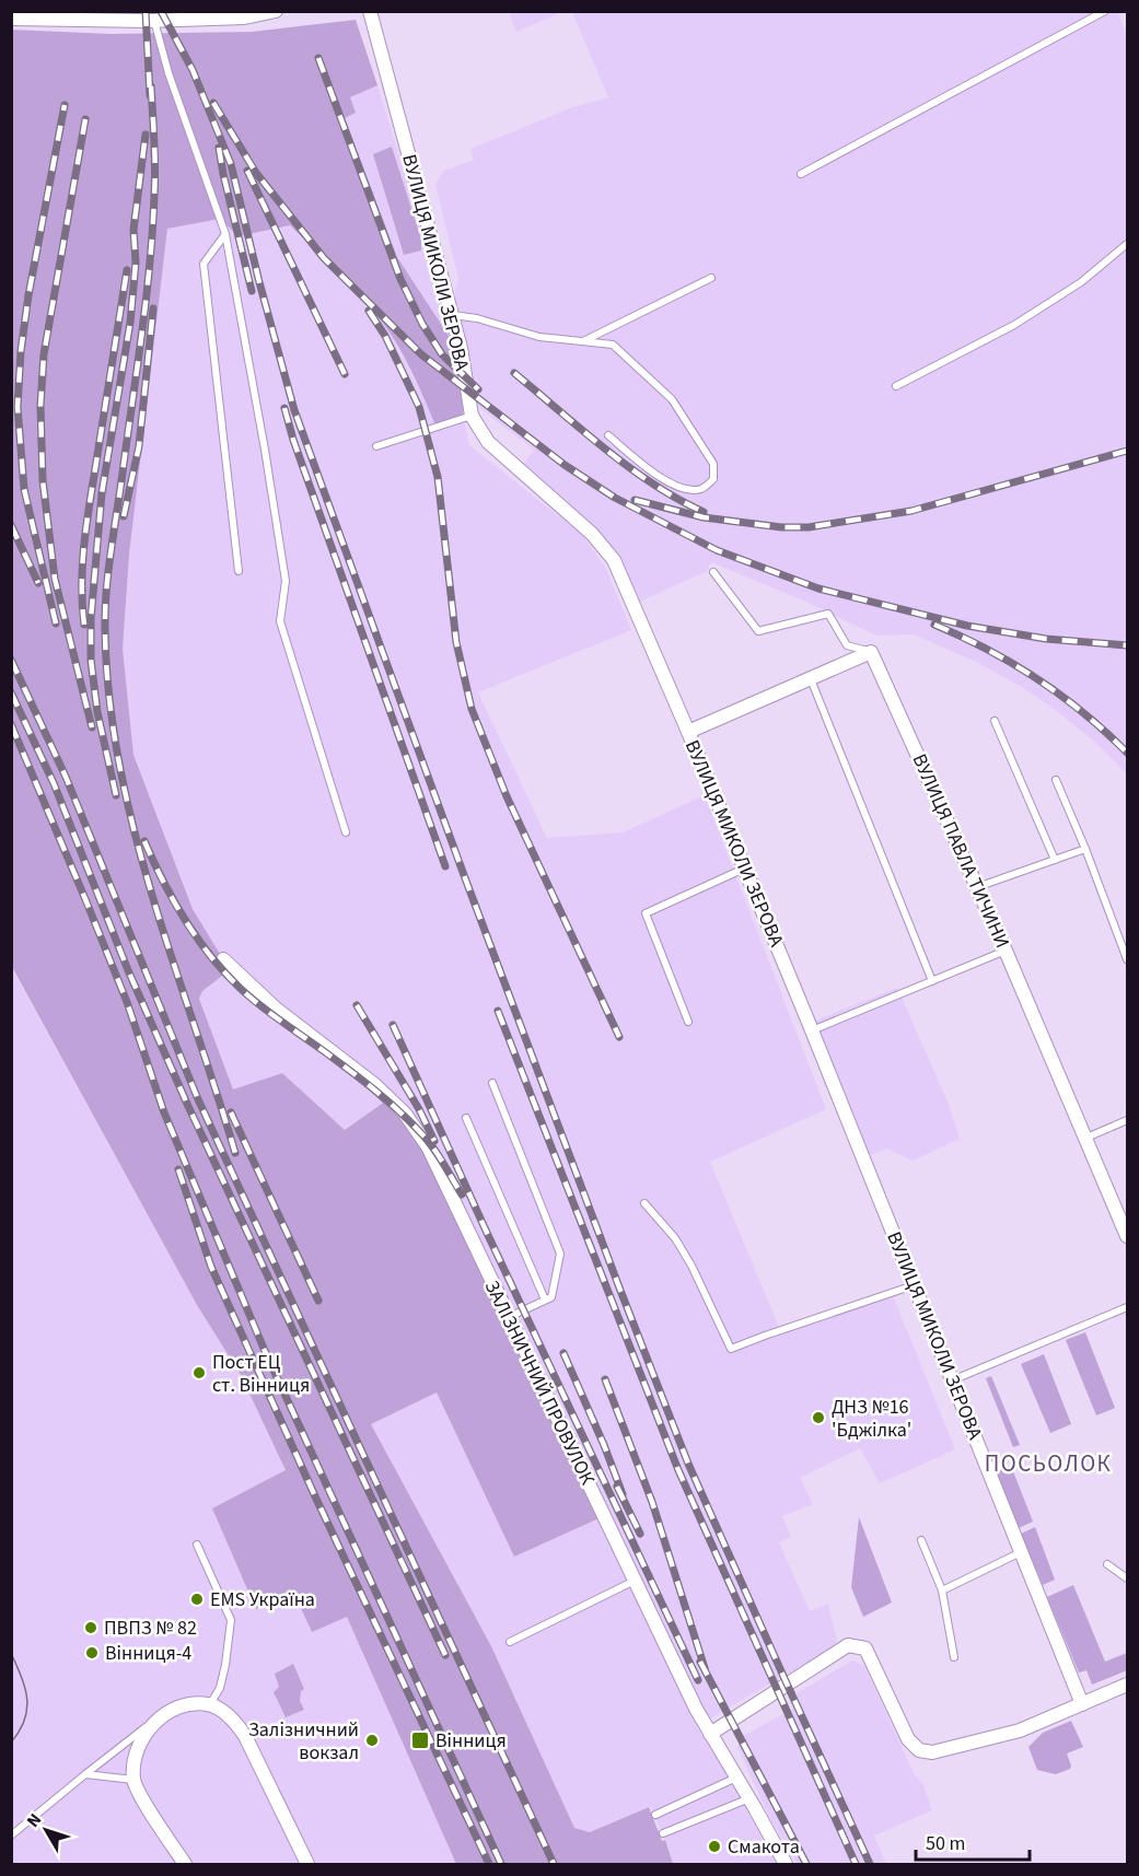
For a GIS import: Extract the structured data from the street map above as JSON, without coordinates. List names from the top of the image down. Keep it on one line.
{"streets":{"street":["ВУЛИЦЯ МИКОЛИ ЗЕРОВА","ВУЛИЦЯ ПАВЛА ТИЧИНИ","ЗАЛІЗНИЧНИЙ ПРОВУЛОК"]},"districts":["ПОСЬОЛОК"],"places":{"other":["Пост ЕЦ ст. Вінниця","ДНЗ №16 'Бджілка'","EMS Україна","ПВПЗ № 82","Вінниця-4","Залізничний вокзал","Смакота"],"transit":["Вінниця"]},"scale_bar":"50 m","north":"top left"}
